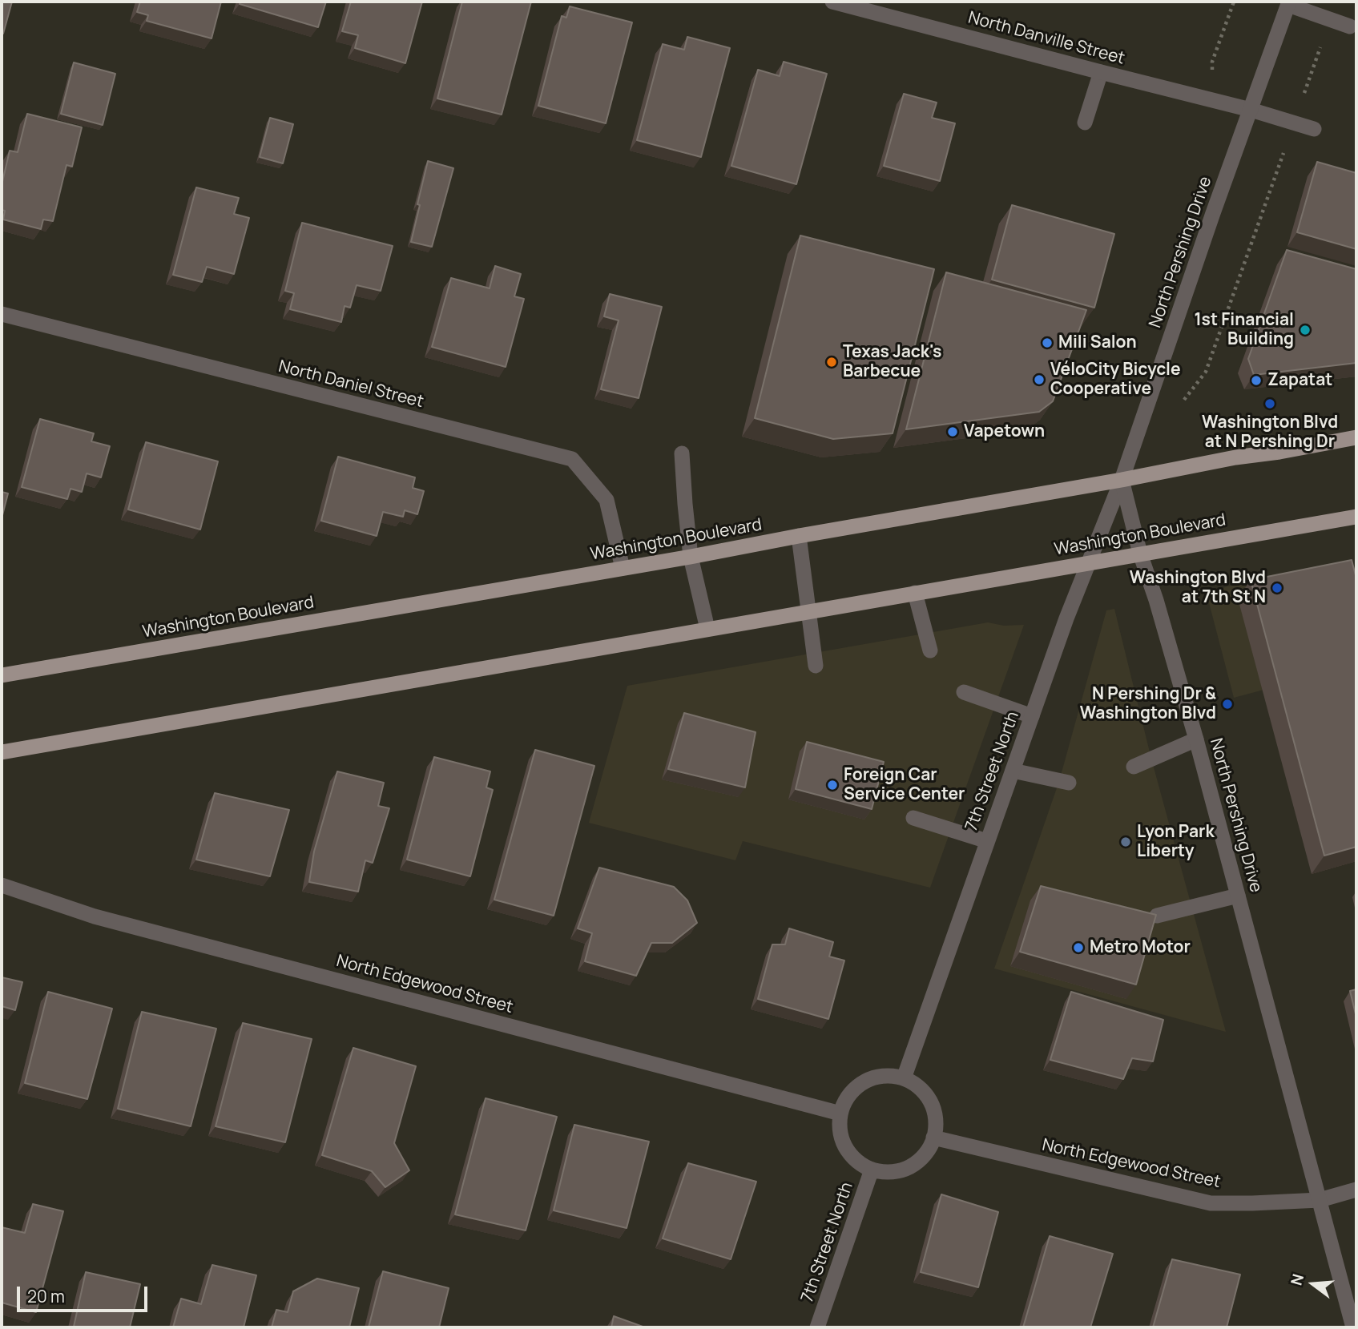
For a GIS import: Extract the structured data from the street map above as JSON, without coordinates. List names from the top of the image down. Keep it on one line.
{"streets":{"main road":["Washington Boulevard"],"street":["North Danville Street","North Pershing Drive","North Daniel Street","7th Street North","North Edgewood Street"]},"crossings":[["North Danville Street","North Pershing Drive"],["North Pershing Drive","Washington Boulevard"],["North Pershing Drive","7th Street North"],["North Pershing Drive","North Edgewood Street"],["North Daniel Street","Washington Boulevard"],["Washington Boulevard","7th Street North"],["7th Street North","North Edgewood Street"]],"places":["1st Financial Building","Mili Salon","Texas Jack's Barbecue","VéloCity Bicycle Cooperative","Zapatat","Washington Blvd at N Pershing Dr","Vapetown","Washington Blvd at 7th St N","N Pershing Dr & Washington Blvd","Foreign Car Service Center","Lyon Park Liberty","Metro Motor"],"scale_bar":"20 m","north":"left"}
